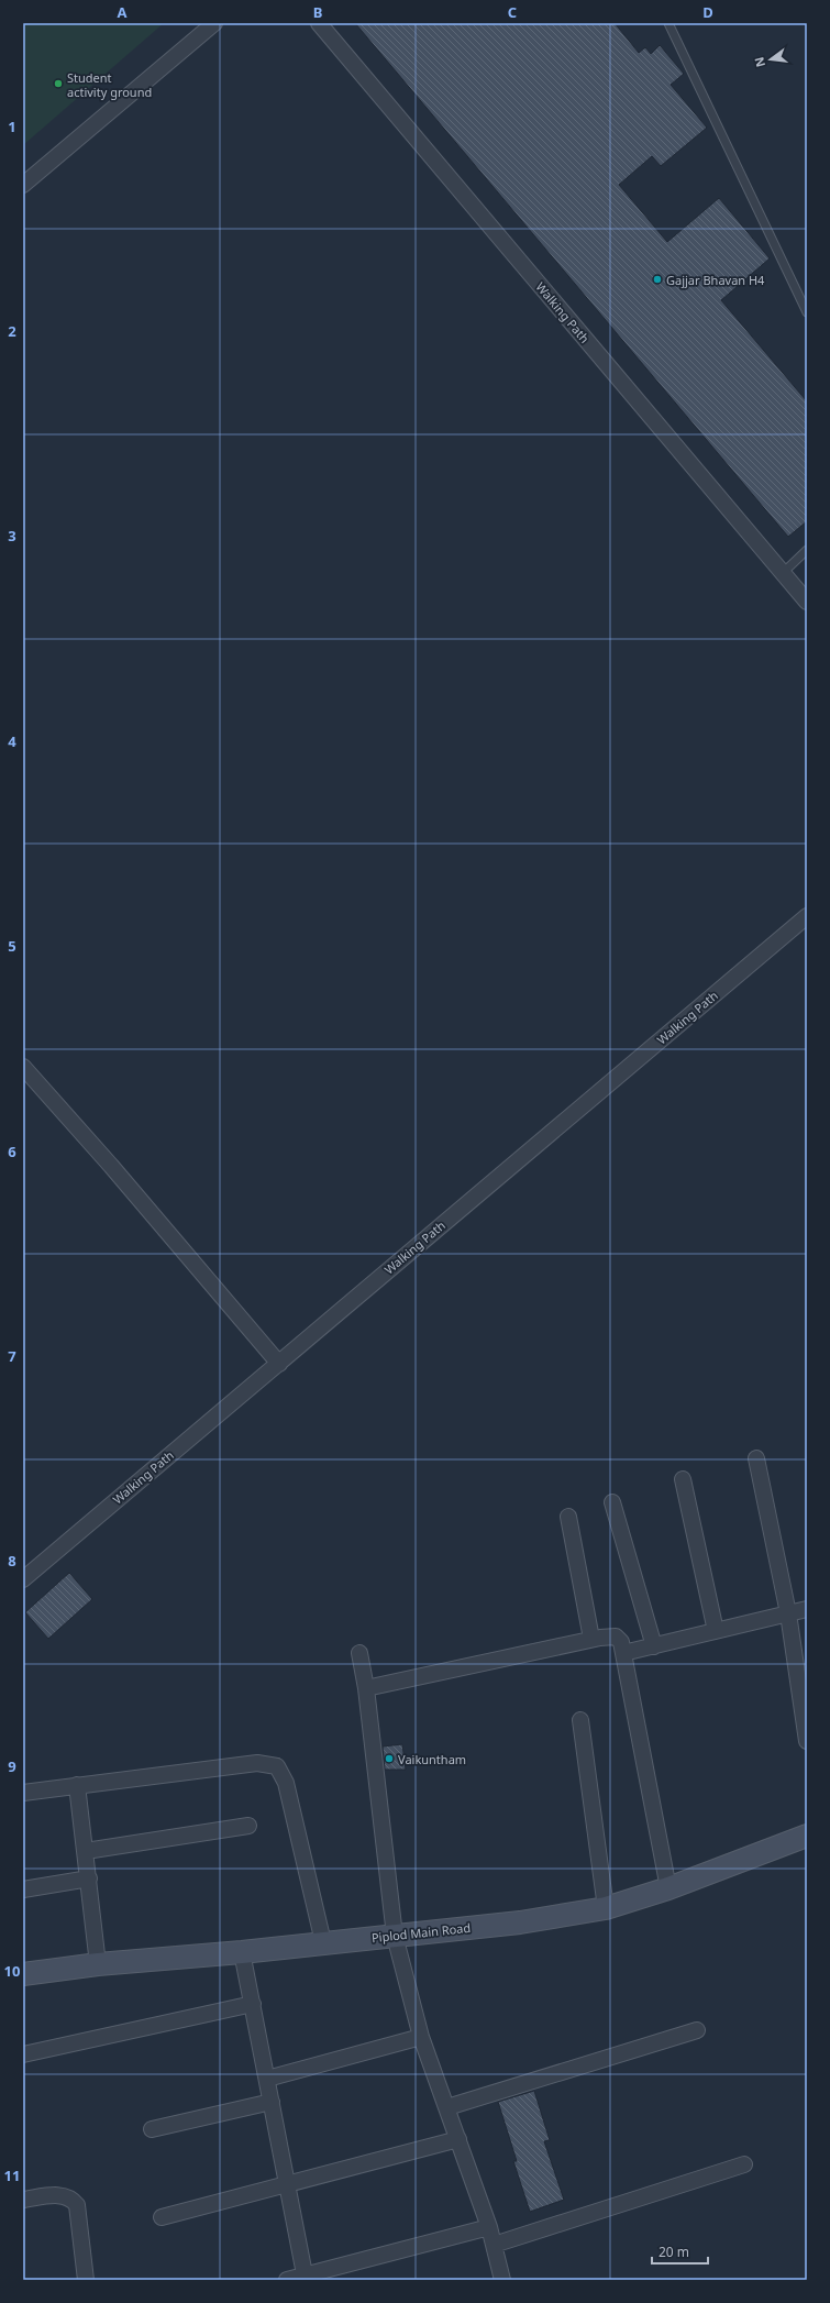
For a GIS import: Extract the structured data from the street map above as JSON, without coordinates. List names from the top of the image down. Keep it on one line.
{"streets":{"street":["Walking Path","Piplod Main Road"]},"places":["Student activity ground","Gajjar Bhavan H4","Vaikuntham"],"scale_bar":"20 m","north":"left","grid":{"columns":["A","B","C","D"],"rows":["1","2","3","4","5","6","7","8","9","10","11"]}}
